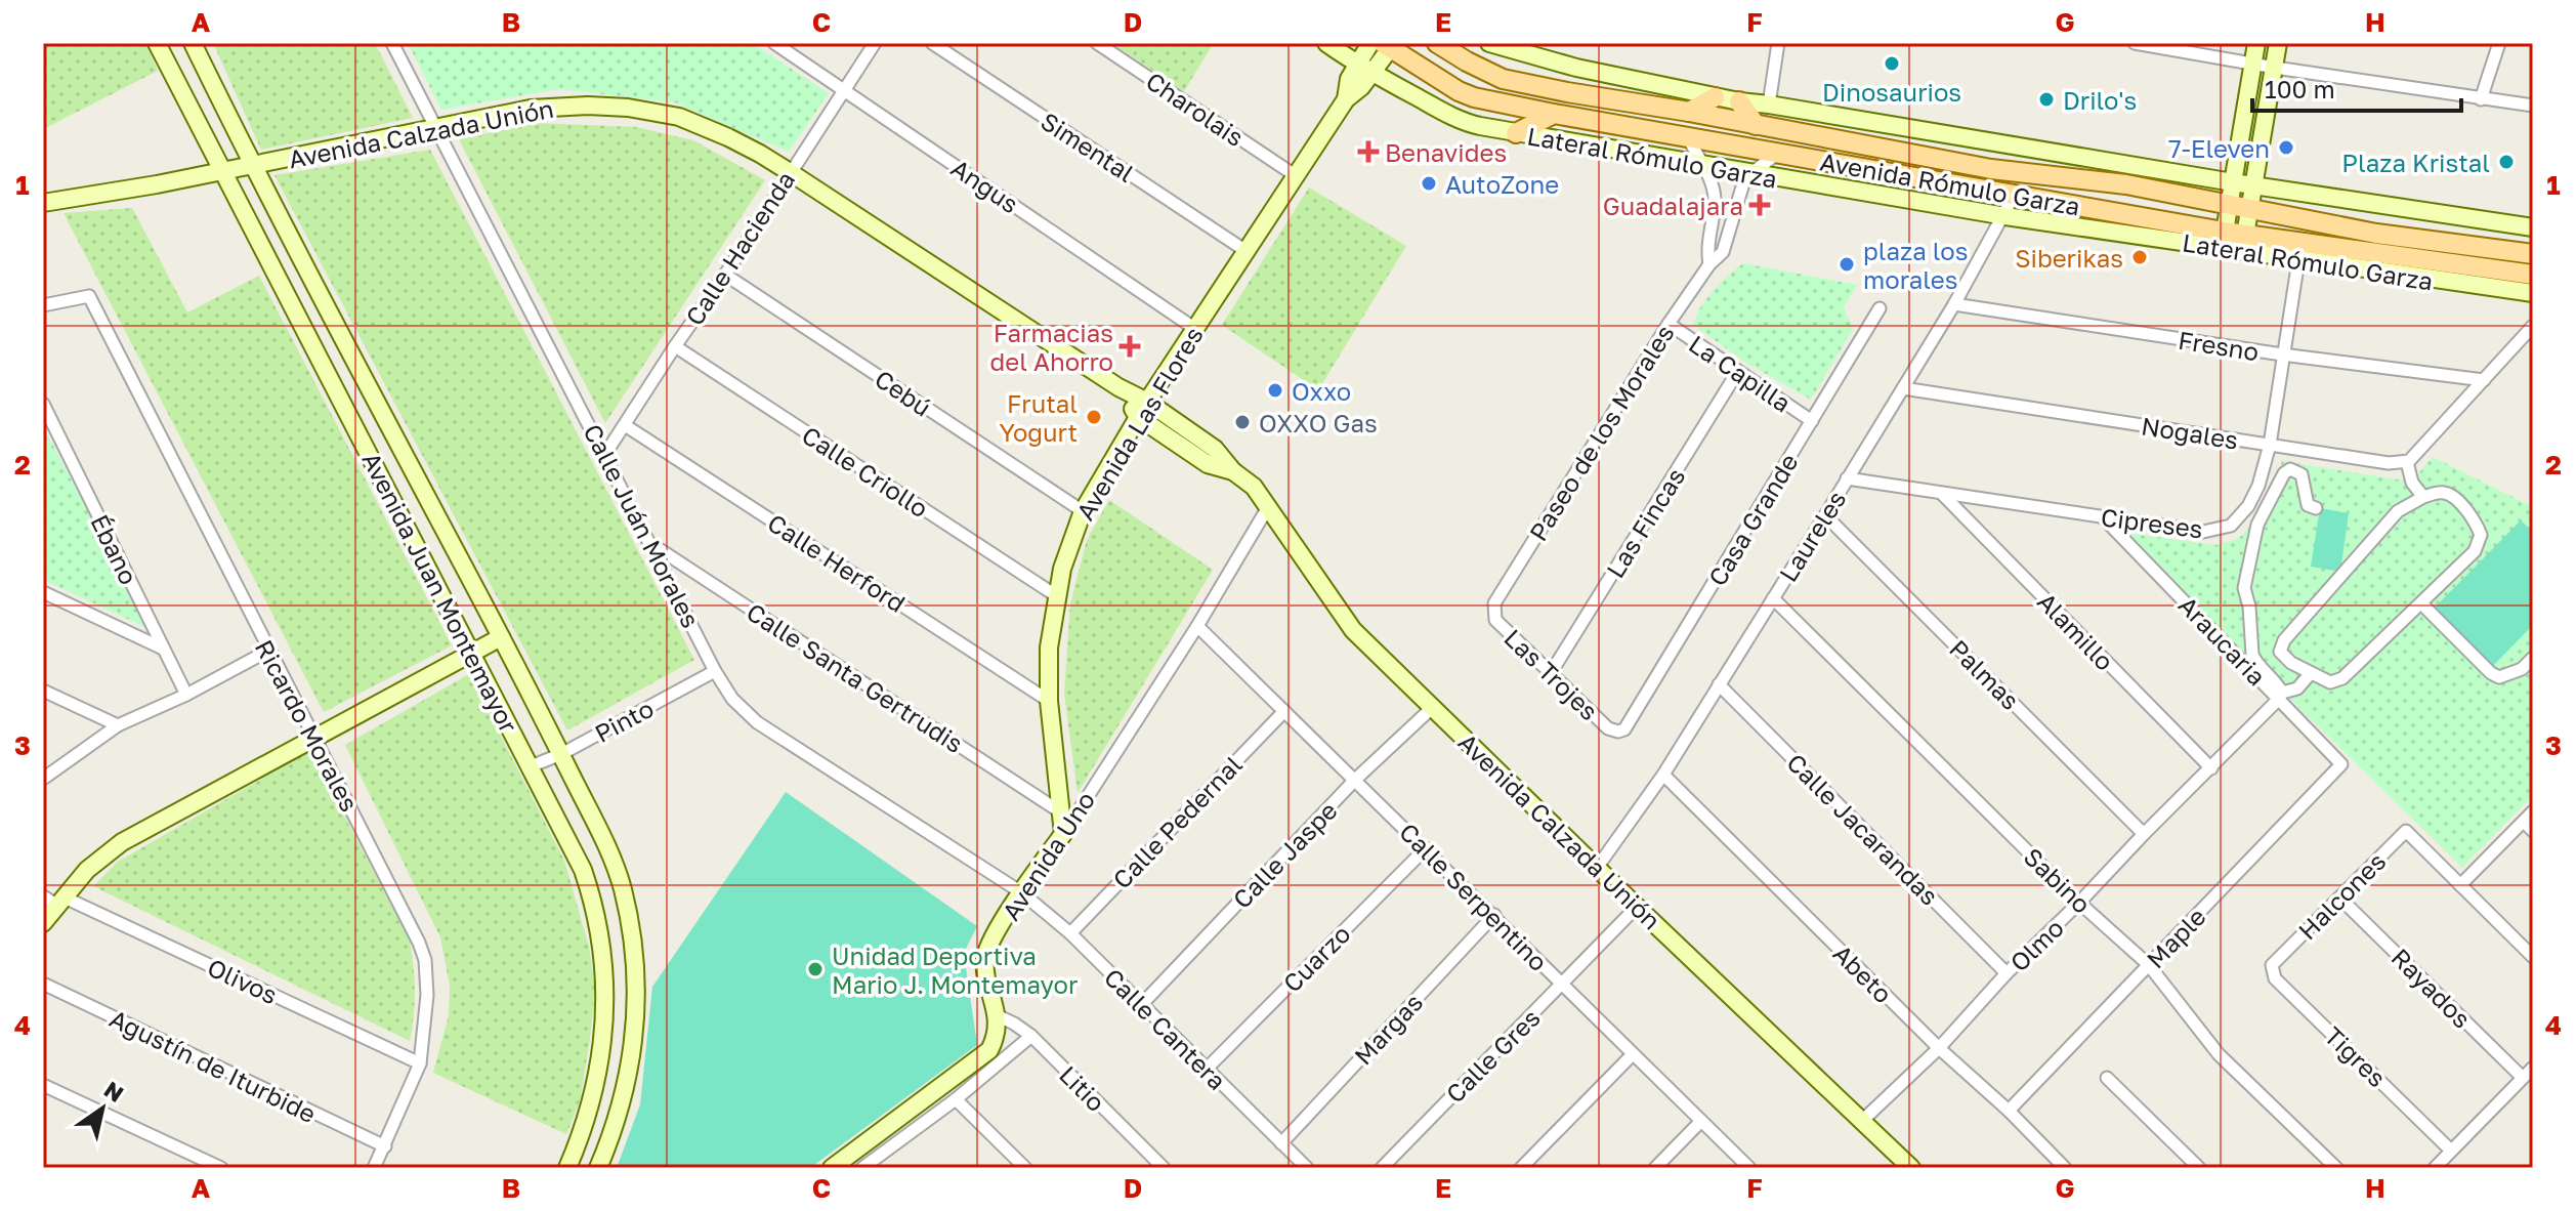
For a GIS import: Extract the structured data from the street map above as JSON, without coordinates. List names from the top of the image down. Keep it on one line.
{"streets":{"main road":["Avenida Rómulo Garza"],"street":["Charolais","Avenida Calzada Unión","Simental","Lateral Rómulo Garza","Angus","Calle Hacienda","Fresno","La Capilla","Cebú","Avenida Las Flores","Paseo de los Morales","Nogales","Calle Criollo","Casa Grande","Las Fincas","Cipreses","Calle Juán Morales","Laureles","Ébano","Calle Herford","Avenida Juan Montemayor","Alamillo","Araucaria","Las Trojes","Palmas","Calle Santa Gertrudis","Pinto","Ricardo Morales","Calle Pedernal","Calle Jacarandas","Calle Jaspe","Avenida Uno","Sabino","Halcones","Calle Serpentino","Maple","Olmo","Cuarzo","Abeto","Olivos","Rayados","Calle Cantera","Margas","Calle Gres","Tigres","Agustín de Iturbide","Litio"]},"crossings":[["Charolais","Avenida Las Flores"],["Avenida Calzada Unión","Calle Hacienda"],["Avenida Calzada Unión","Avenida Las Flores"],["Avenida Calzada Unión","Calle Juán Morales"],["Avenida Calzada Unión","Laureles"],["Avenida Calzada Unión","Avenida Juan Montemayor"],["Avenida Calzada Unión","Calle Jaspe"],["Avenida Calzada Unión","Avenida Uno"],["Avenida Calzada Unión","Olmo"],["Avenida Calzada Unión","Calle Gres"],["Simental","Avenida Las Flores"],["Lateral Rómulo Garza","Avenida Rómulo Garza"],["Lateral Rómulo Garza","Avenida Las Flores"],["Lateral Rómulo Garza","Paseo de los Morales"],["Lateral Rómulo Garza","Cipreses"],["Lateral Rómulo Garza","Laureles"],["Avenida Rómulo Garza","Avenida Las Flores"],["Avenida Rómulo Garza","Paseo de los Morales"],["Avenida Rómulo Garza","Laureles"],["Angus","Calle Hacienda"],["Angus","Avenida Las Flores"],["Calle Hacienda","Cebú"],["Calle Hacienda","Calle Criollo"],["Calle Hacienda","Calle Juán Morales"],["Calle Hacienda","Calle Herford"],["Fresno","Cipreses"],["Fresno","Laureles"],["La Capilla","Paseo de los Morales"],["La Capilla","Casa Grande"],["La Capilla","Las Fincas"],["Cebú","Avenida Las Flores"],["Avenida Las Flores","Calle Criollo"],["Avenida Las Flores","Calle Herford"],["Avenida Las Flores","Calle Santa Gertrudis"],["Avenida Las Flores","Avenida Uno"],["Paseo de los Morales","Las Trojes"],["Nogales","Cipreses"],["Nogales","Laureles"],["Casa Grande","Las Trojes"],["Las Fincas","Las Trojes"],["Cipreses","Laureles"],["Cipreses","Alamillo"],["Cipreses","Araucaria"],["Calle Juán Morales","Calle Santa Gertrudis"],["Calle Juán Morales","Pinto"],["Calle Juán Morales","Avenida Uno"],["Calle Juán Morales","Calle Cantera"],["Laureles","Palmas"],["Laureles","Calle Jacarandas"],["Laureles","Sabino"],["Laureles","Abeto"],["Avenida Juan Montemayor","Pinto"],["Alamillo","Olmo"],["Araucaria","Maple"],["Araucaria","Olmo"],["Palmas","Olmo"],["Ricardo Morales","Olivos"],["Ricardo Morales","Agustín de Iturbide"],["Calle Pedernal","Calle Serpentino"],["Calle Pedernal","Calle Cantera"],["Calle Jacarandas","Olmo"],["Calle Jaspe","Calle Serpentino"],["Calle Jaspe","Calle Cantera"],["Avenida Uno","Calle Serpentino"],["Avenida Uno","Calle Cantera"],["Avenida Uno","Litio"],["Sabino","Maple"],["Sabino","Olmo"],["Halcones","Rayados"],["Halcones","Tigres"],["Calle Serpentino","Cuarzo"],["Calle Serpentino","Margas"],["Calle Serpentino","Calle Gres"],["Maple","Abeto"],["Olmo","Abeto"],["Cuarzo","Calle Cantera"],["Calle Cantera","Margas"]],"places":{"other":["Dinosaurios","Drilo's","7-Eleven","Plaza Kristal","AutoZone","Siberikas","plaza los morales","Oxxo","Frutal Yogurt","OXXO Gas","Unidad Deportiva Mario J. Montemayor"],"health":["Benavides","Guadalajara","Farmacias del Ahorro"]},"scale_bar":"100 m","north":"top right","grid":{"columns":["A","B","C","D","E","F","G","H"],"rows":["1","2","3","4"]}}
